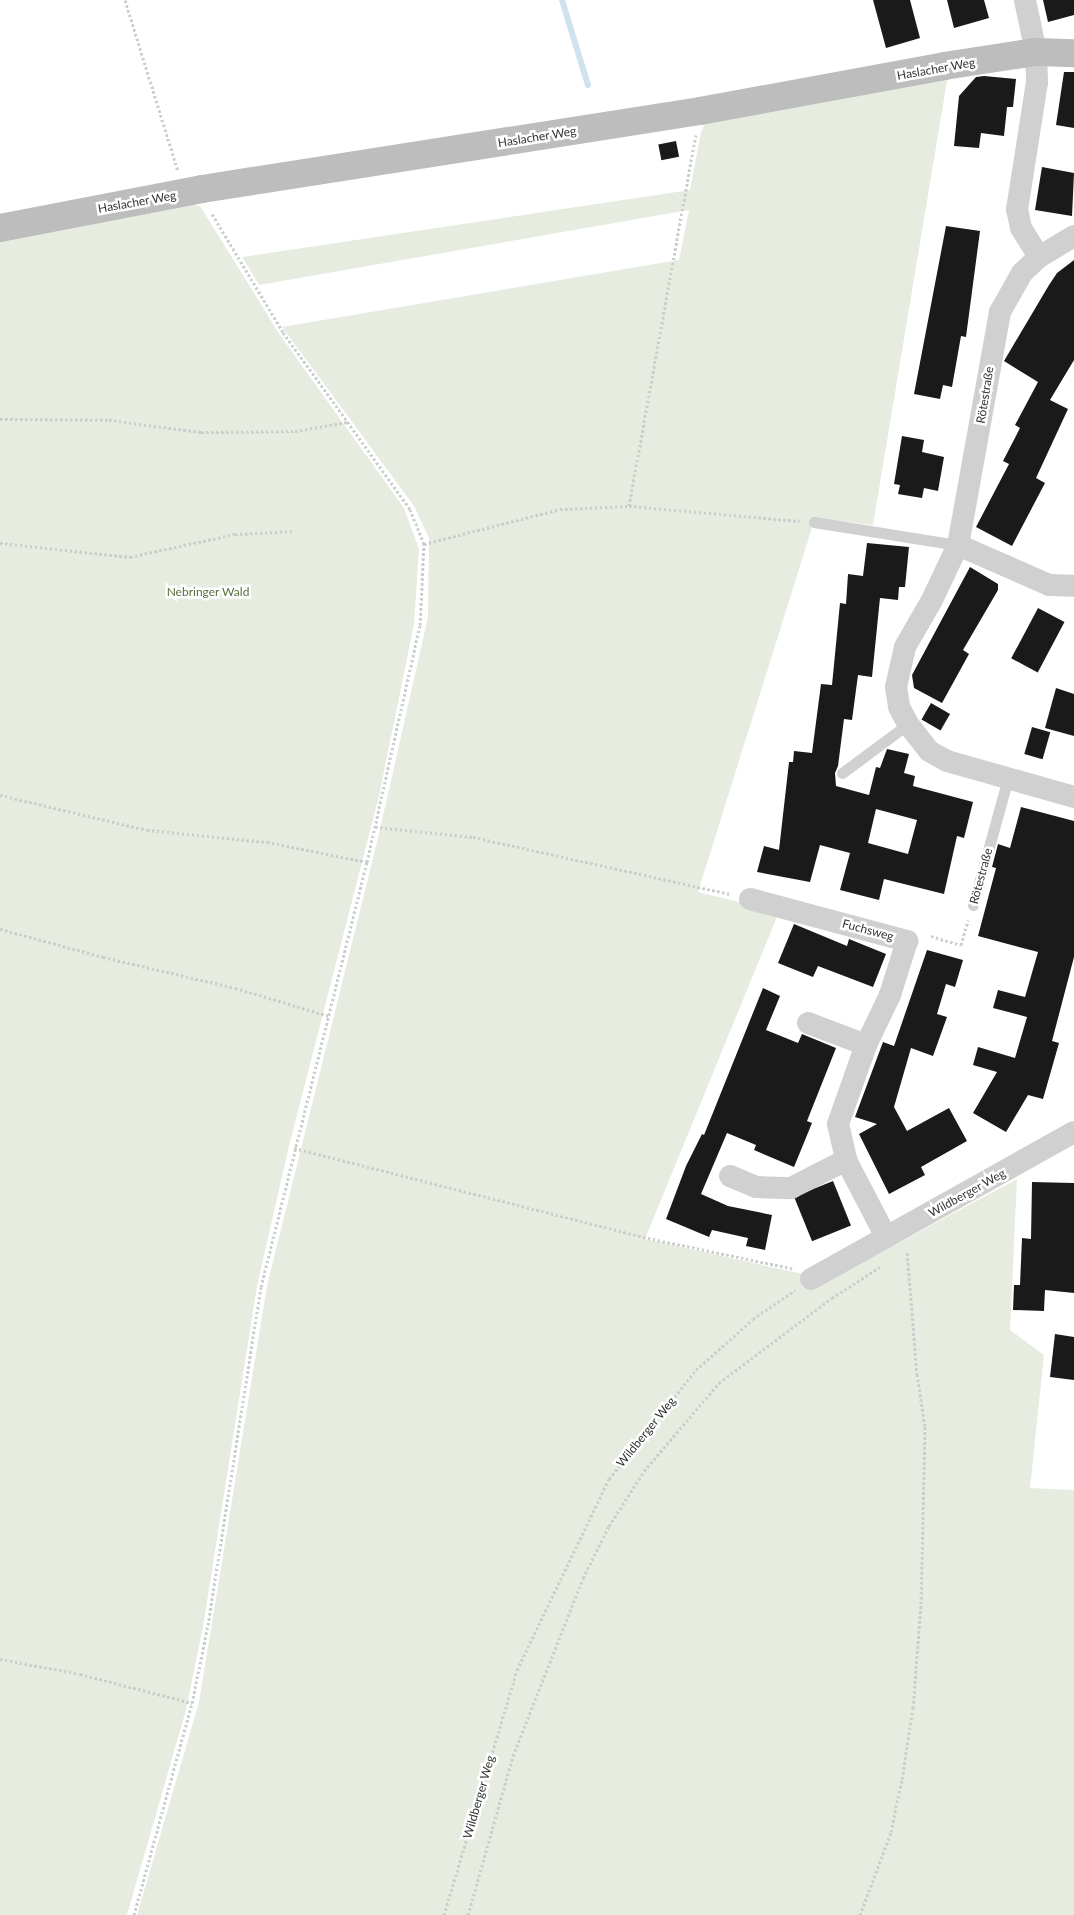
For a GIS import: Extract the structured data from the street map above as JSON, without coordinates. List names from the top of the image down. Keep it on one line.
{"streets":{"street":["Haslacher Weg","Rötestraße","Fuchsweg","Wildberger Weg"]},"crossings":[["Fuchsweg","Wildberger Weg"]],"parks":["Nebringer Wald"]}
